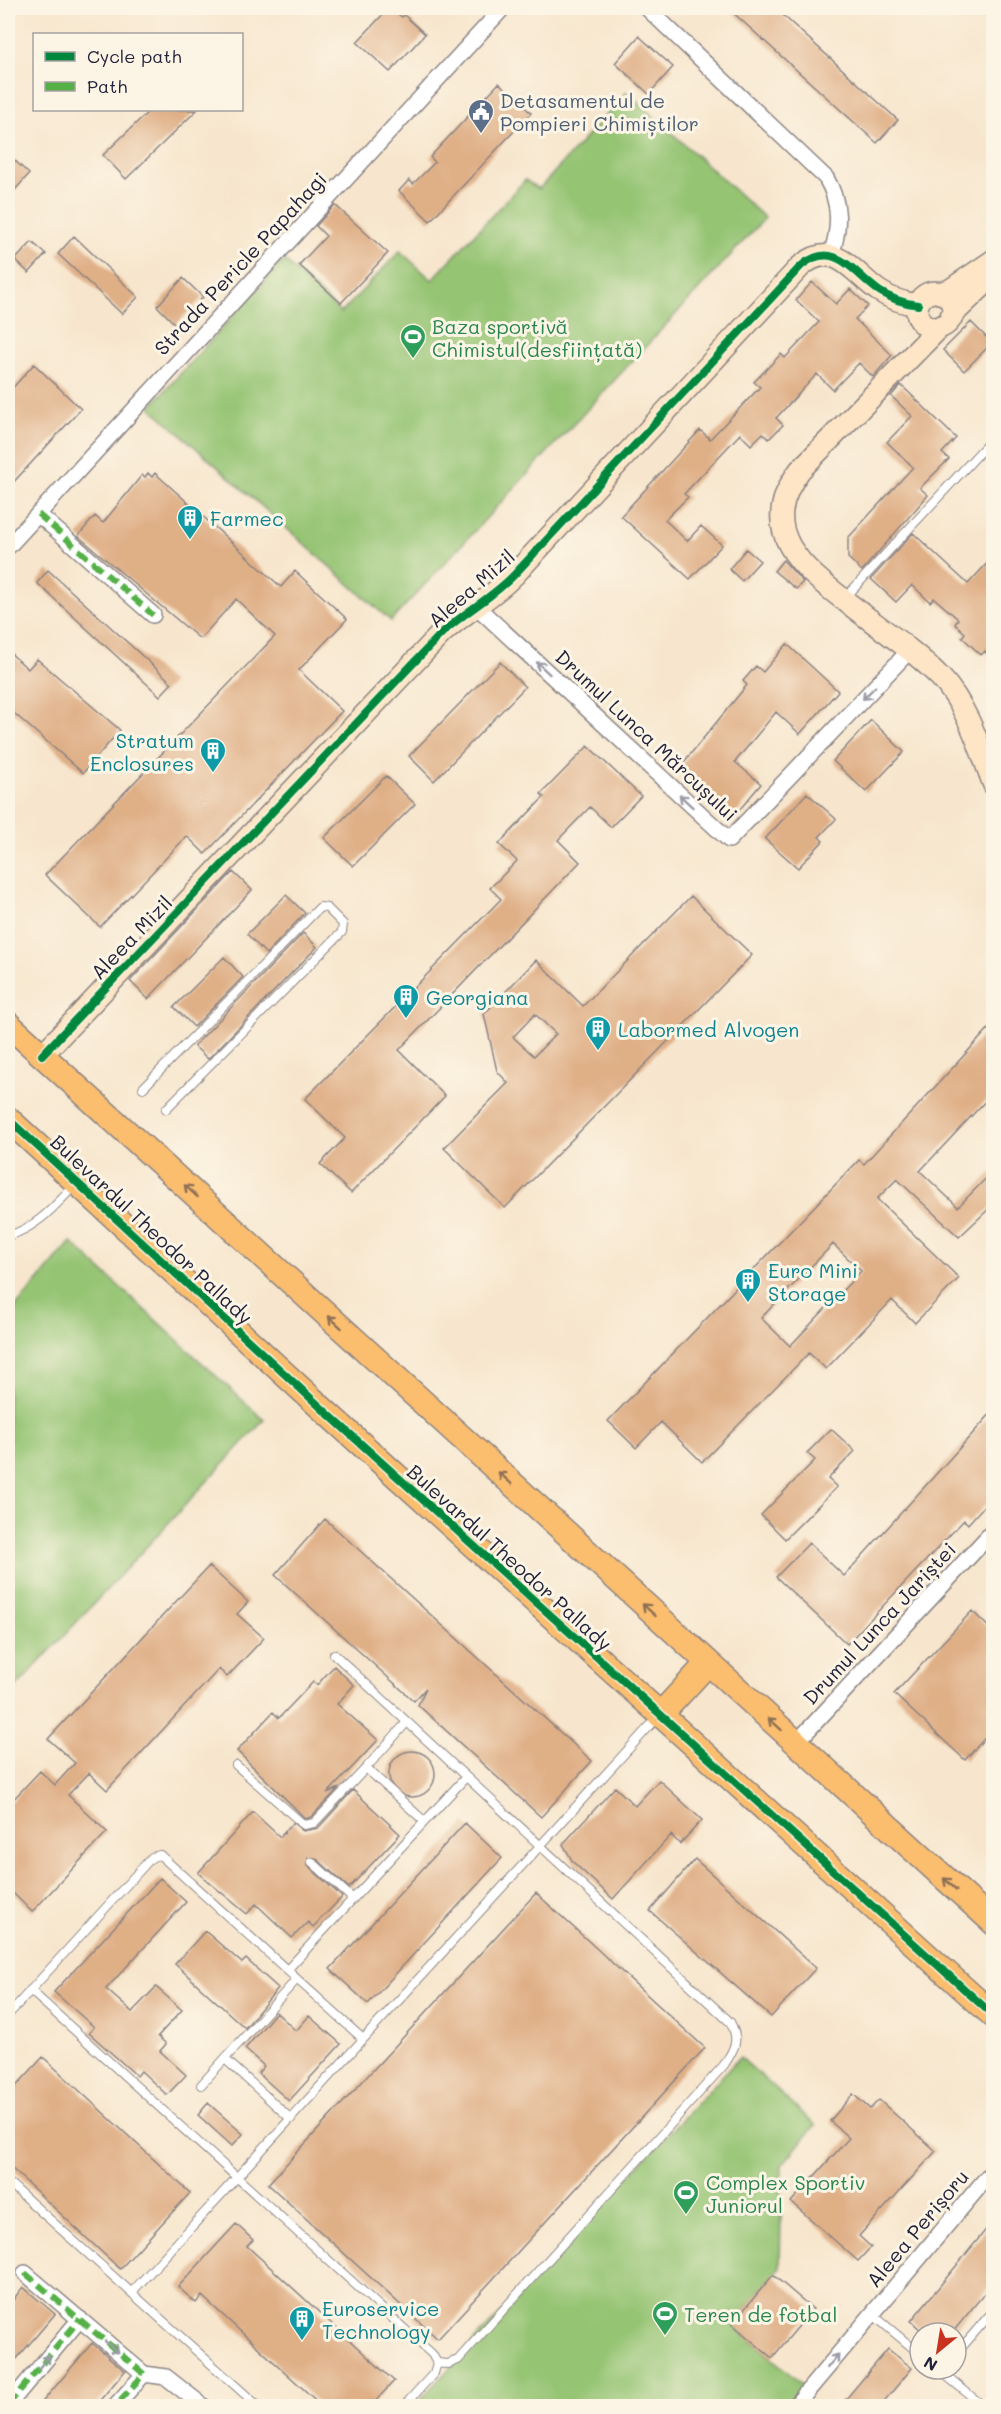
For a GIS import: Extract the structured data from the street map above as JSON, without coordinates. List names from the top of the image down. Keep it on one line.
{"streets":{"main road":["Bulevardul Theodor Pallady"],"street":["Strada Pericle Papahagi","Aleea Mizil","Drumul Lunca Mărcușului","Drumul Lunca Jariștei","Aleea Perișoru"]},"crossings":[["Aleea Mizil","Drumul Lunca Mărcușului"]],"places":{"public building":["Detasamentul de Pompieri Chimiștilor"],"sports":["Baza sportivă Chimistul(desființată)","Complex Sportiv Juniorul","Teren de fotbal"],"building":["Farmec","Stratum Enclosures","Georgiana","Labormed Alvogen","Euro Mini Storage","Euroservice Technology"]},"legend":["Cycle path","Path"],"north":"bottom left"}
